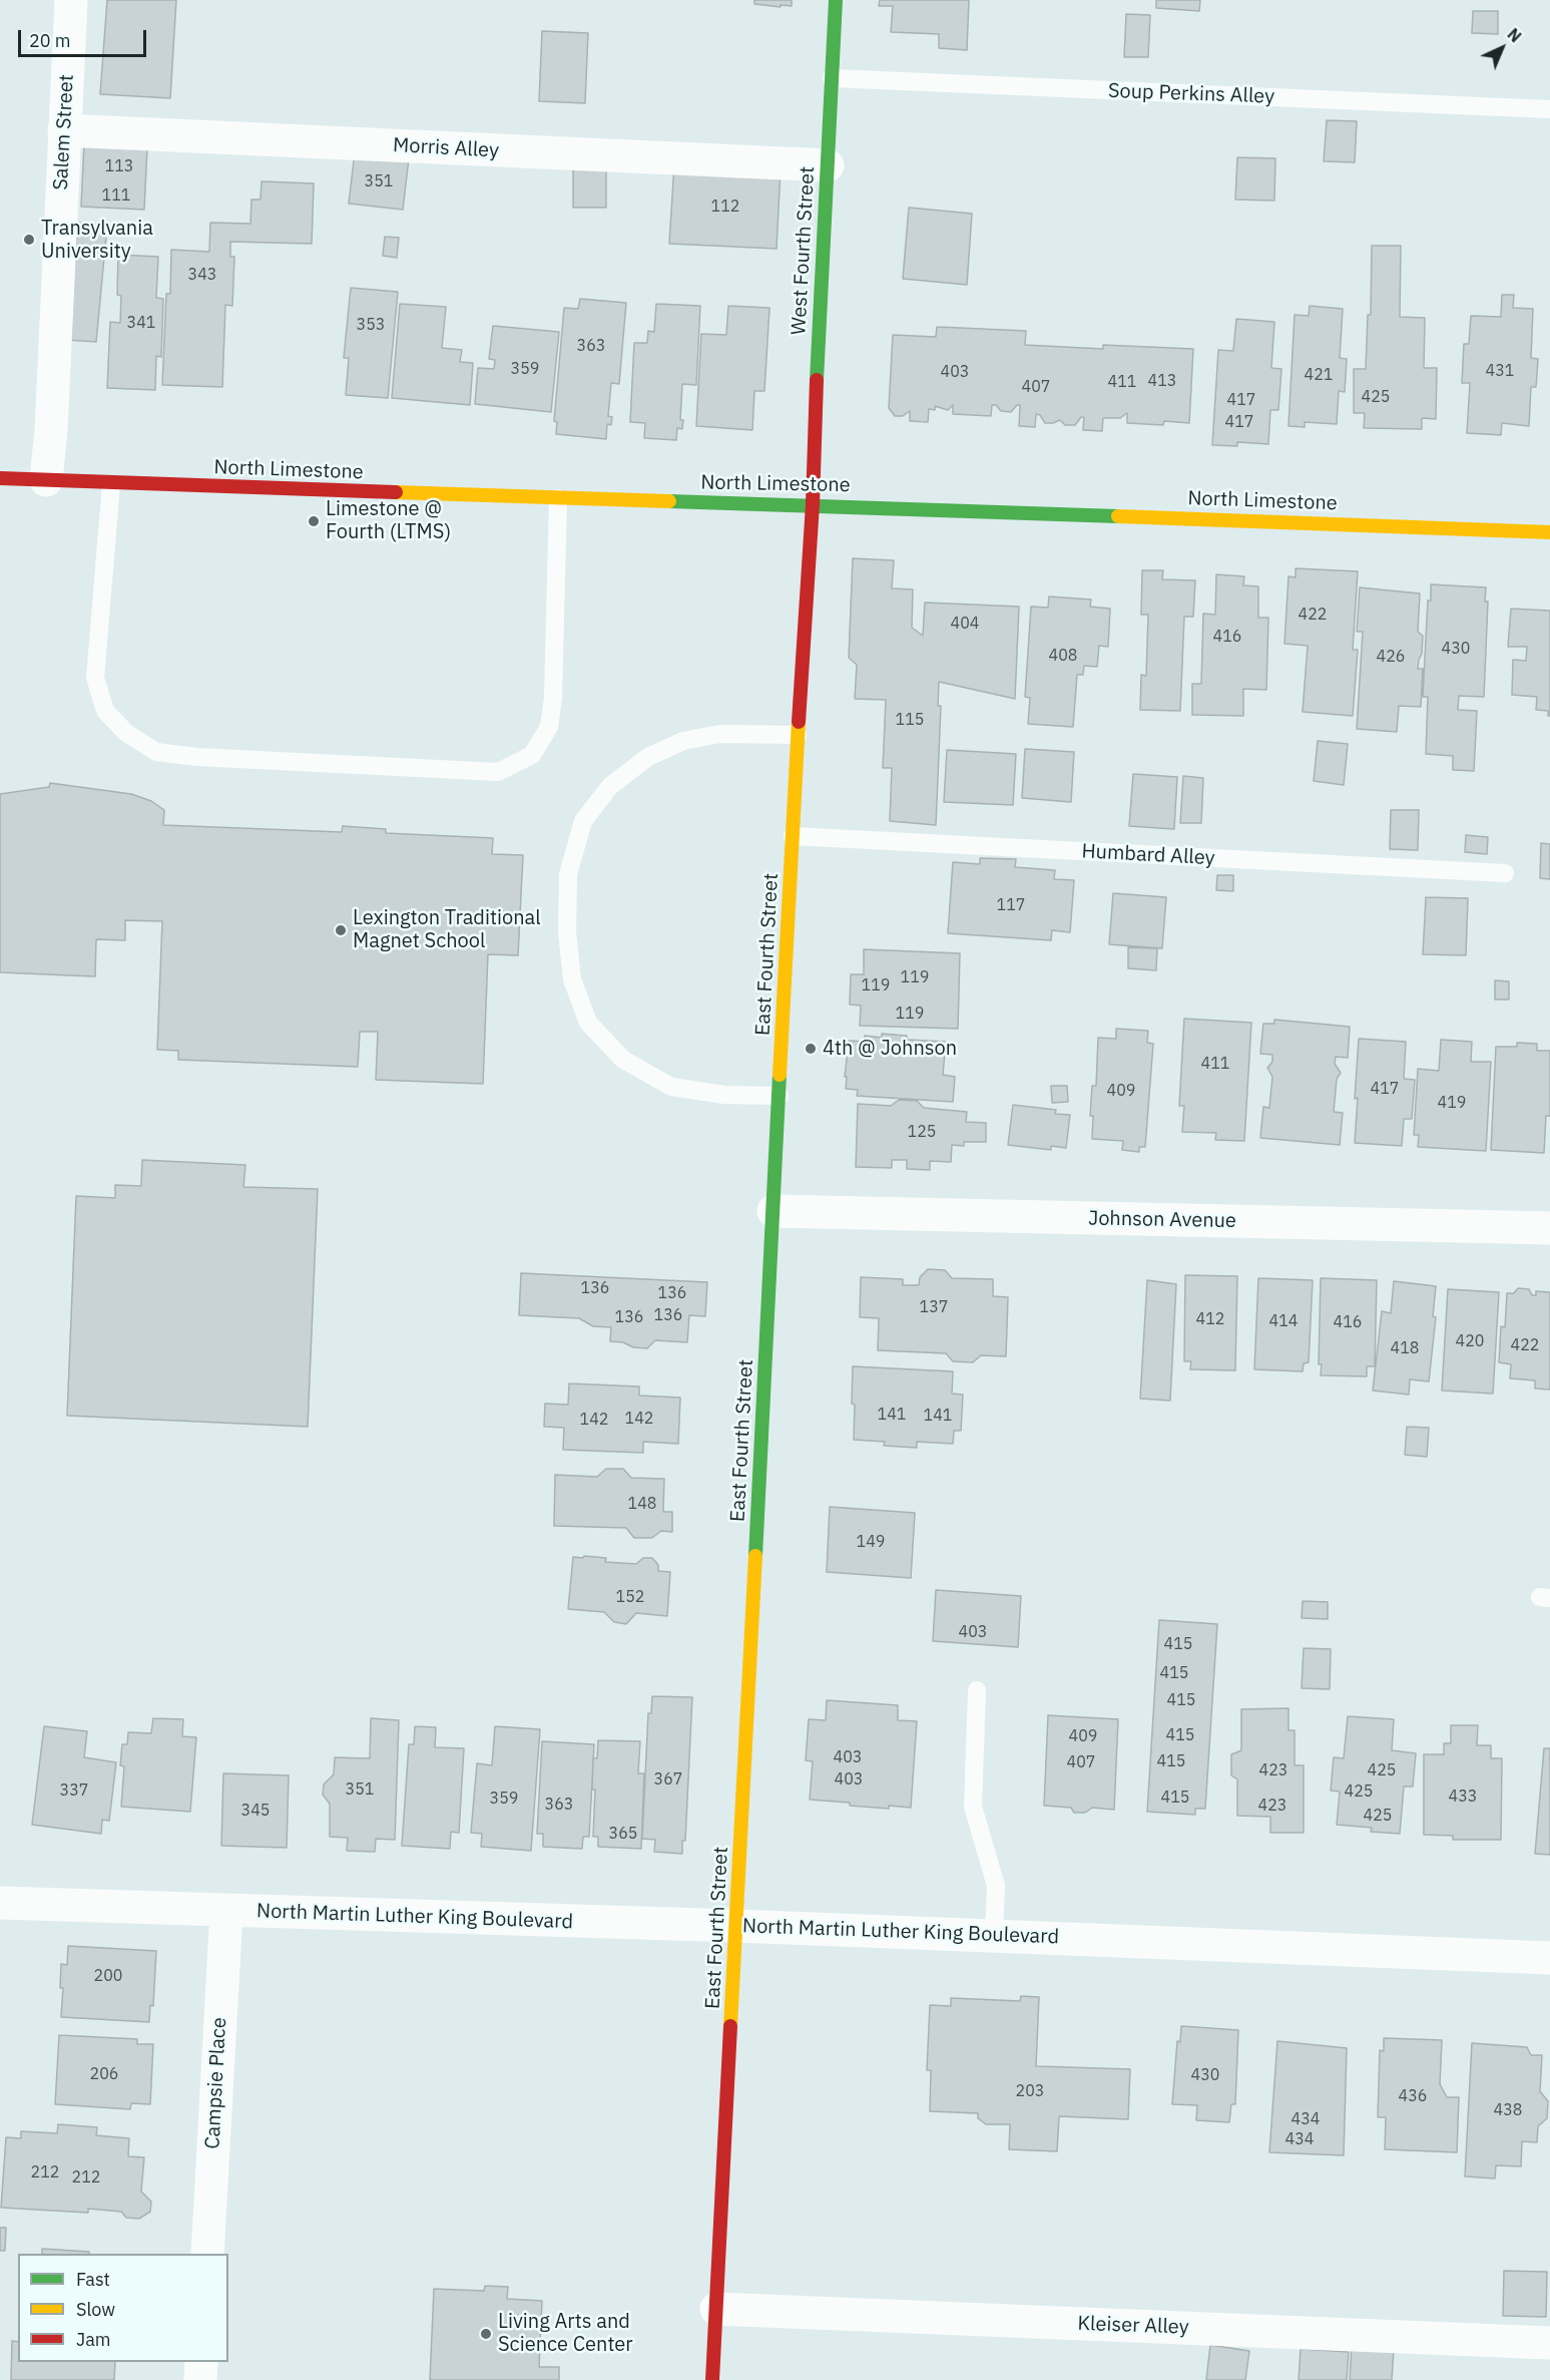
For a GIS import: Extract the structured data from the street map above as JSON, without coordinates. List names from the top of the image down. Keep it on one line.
{"streets":{"street":["Salem Street","Morris Alley","West Fourth Street","North Limestone","East Fourth Street","Johnson Avenue","North Martin Luther King Boulevard","Campsie Place","Kleiser Alley"],"lane":["Soup Perkins Alley","Humbard Alley"]},"crossings":[["Soup Perkins Alley","West Fourth Street"],["Salem Street","Morris Alley"],["Salem Street","North Limestone"],["Morris Alley","West Fourth Street"],["West Fourth Street","North Limestone"],["West Fourth Street","East Fourth Street"],["North Limestone","East Fourth Street"],["Humbard Alley","East Fourth Street"],["East Fourth Street","Johnson Avenue"],["East Fourth Street","North Martin Luther King Boulevard"],["East Fourth Street","Kleiser Alley"],["North Martin Luther King Boulevard","Campsie Place"]],"places":["Transylvania University","Limestone @ Fourth (LTMS)","Lexington Traditional Magnet School","4th @ Johnson","Living Arts and Science Center"],"house_numbers":["113","351","111","112","343","341","353","363","359","431","403","421","413","411","407","425","417","417","422","404","416","430","408","426","115","117","119","119","119","411","417","409","419","125","136","136","137","136","136","412","414","416","420","422","418","141","141","142","142","148","149","152","403","415","415","415","415","409","403","415","407","423","425","367","403","351","337","425","433","415","359","363","423","345","425","365","200","206","430","203","436","438","434","434","212","212"],"legend":["Fast","Slow","Jam"],"scale_bar":"20 m","north":"top right"}
